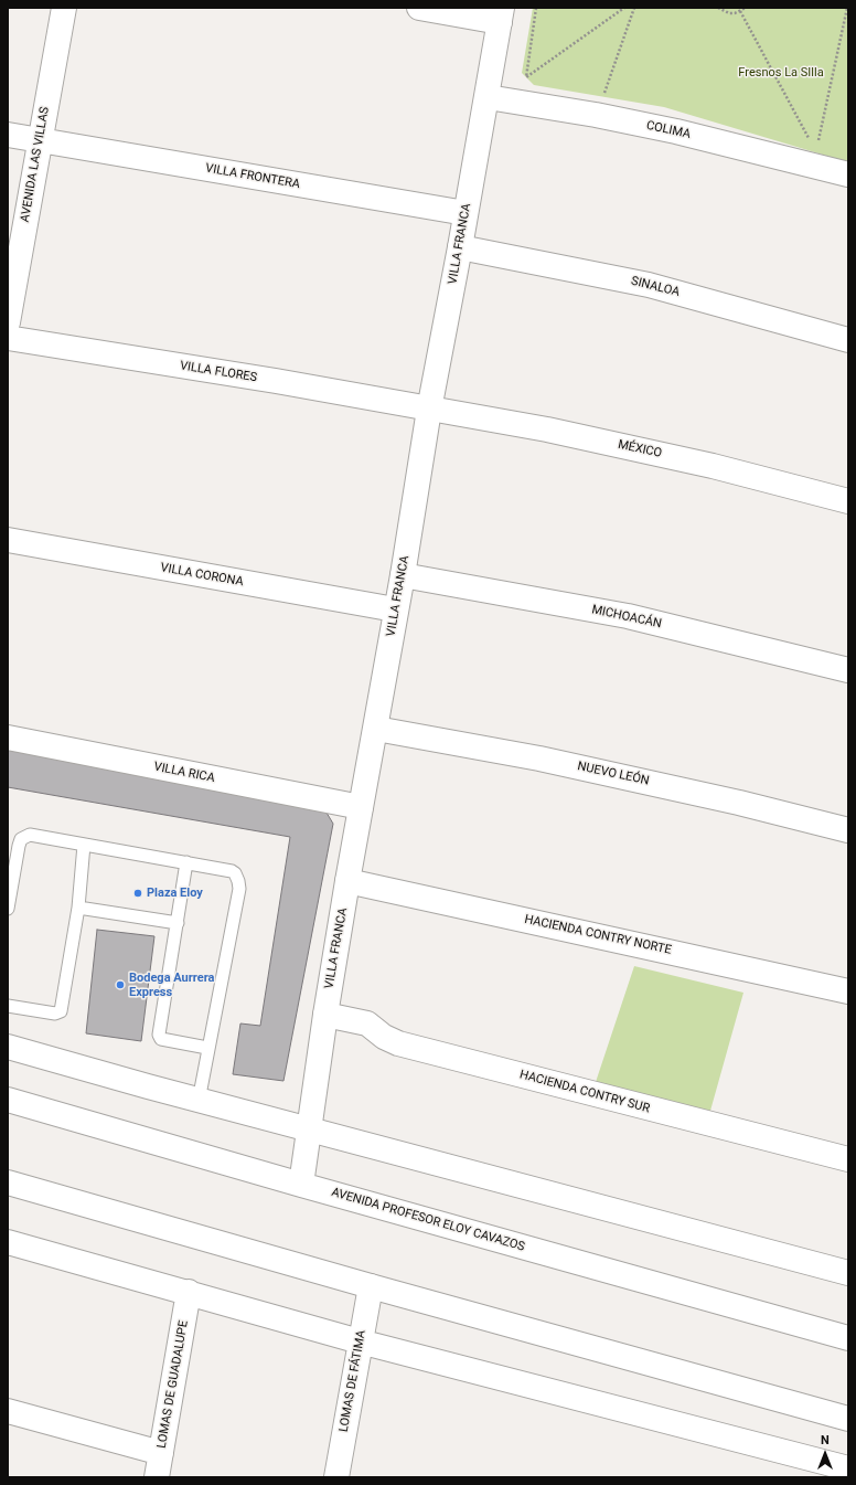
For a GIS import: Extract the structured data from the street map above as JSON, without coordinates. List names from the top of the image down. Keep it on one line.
{"streets":{"street":["COLIMA","AVENIDA LAS VILLAS","VILLA FRONTERA","VILLA FRANCA","SINALOA","VILLA FLORES","MÉXICO","VILLA CORONA","MICHOACÁN","VILLA RICA","NUEVO LEÓN","HACIENDA CONTRY NORTE","HACIENDA CONTRY SUR","AVENIDA PROFESOR ELOY CAVAZOS","LOMAS DE FÁTIMA","LOMAS DE GUADALUPE"]},"crossings":[["COLIMA","VILLA FRANCA"],["AVENIDA LAS VILLAS","VILLA FRONTERA"],["VILLA FRONTERA","VILLA FRANCA"],["VILLA FRANCA","SINALOA"],["VILLA FRANCA","VILLA FLORES"],["VILLA FRANCA","MÉXICO"],["VILLA FRANCA","VILLA CORONA"],["VILLA FRANCA","MICHOACÁN"],["VILLA FRANCA","VILLA RICA"],["VILLA FRANCA","NUEVO LEÓN"],["VILLA FRANCA","HACIENDA CONTRY NORTE"],["VILLA FRANCA","HACIENDA CONTRY SUR"],["VILLA FRANCA","AVENIDA PROFESOR ELOY CAVAZOS"],["VILLA FLORES","MÉXICO"]],"parks":["Fresnos La SIlla"],"places":["Plaza Eloy","Bodega Aurrera Express"],"north":"top"}
